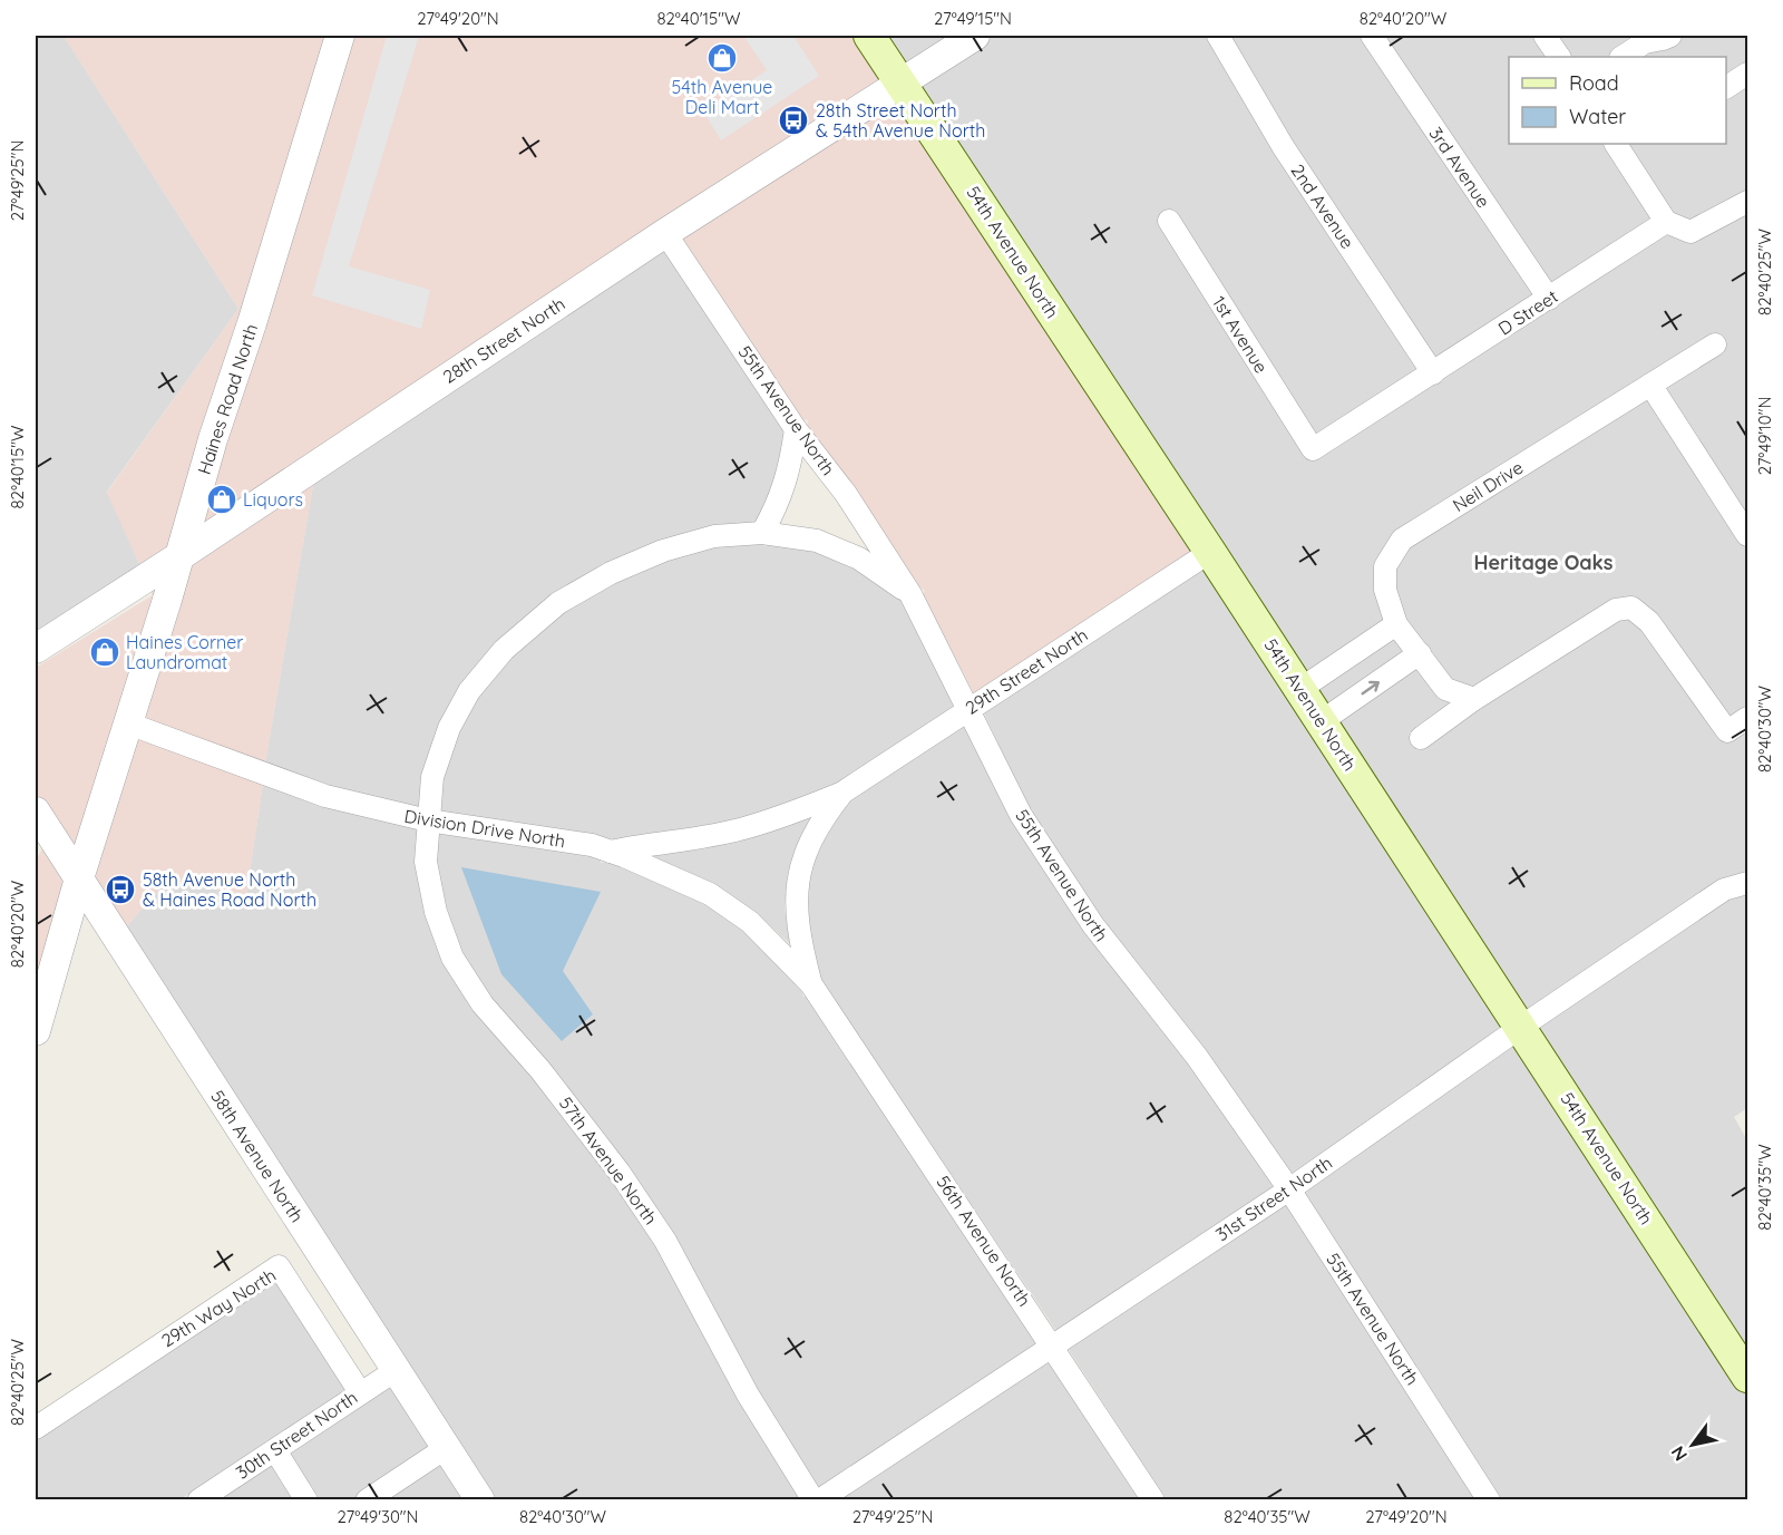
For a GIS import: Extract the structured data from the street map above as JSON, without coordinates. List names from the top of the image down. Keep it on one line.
{"streets":{"main road":["54th Avenue North"],"street":["3rd Avenue","2nd Avenue","D Street","1st Avenue","28th Street North","Haines Road North","55th Avenue North","Neil Drive","29th Street North","Division Drive North","58th Avenue North","57th Avenue North","31st Street North","56th Avenue North","29th Way North","30th Street North"]},"crossings":[["3rd Avenue","D Street"],["2nd Avenue","D Street"],["54th Avenue North","28th Street North"],["54th Avenue North","29th Street North"],["54th Avenue North","31st Street North"],["D Street","1st Avenue"],["28th Street North","Haines Road North"],["28th Street North","55th Avenue North"],["Haines Road North","Division Drive North"],["Haines Road North","58th Avenue North"],["55th Avenue North","29th Street North"],["55th Avenue North","57th Avenue North"],["55th Avenue North","31st Street North"],["29th Street North","Division Drive North"],["29th Street North","56th Avenue North"],["Division Drive North","57th Avenue North"],["Division Drive North","56th Avenue North"],["58th Avenue North","30th Street North"],["31st Street North","56th Avenue North"],["29th Way North","30th Street North"]],"districts":["Heritage Oaks"],"places":{"shop":["54th Avenue Deli Mart","Liquors","Haines Corner Laundromat"],"bus stop":["28th Street North & 54th Avenue North","58th Avenue North & Haines Road North"]},"legend":["Road","Water"],"north":"bottom left","coordinates":["27°49'20\"N","82°40'15\"W","27°49'15\"N","82°40'20\"W","27°49'25\"N","82°40'25\"W","27°49'10\"N","82°40'30\"W","82°40'35\"W","27°49'30\"N"]}
